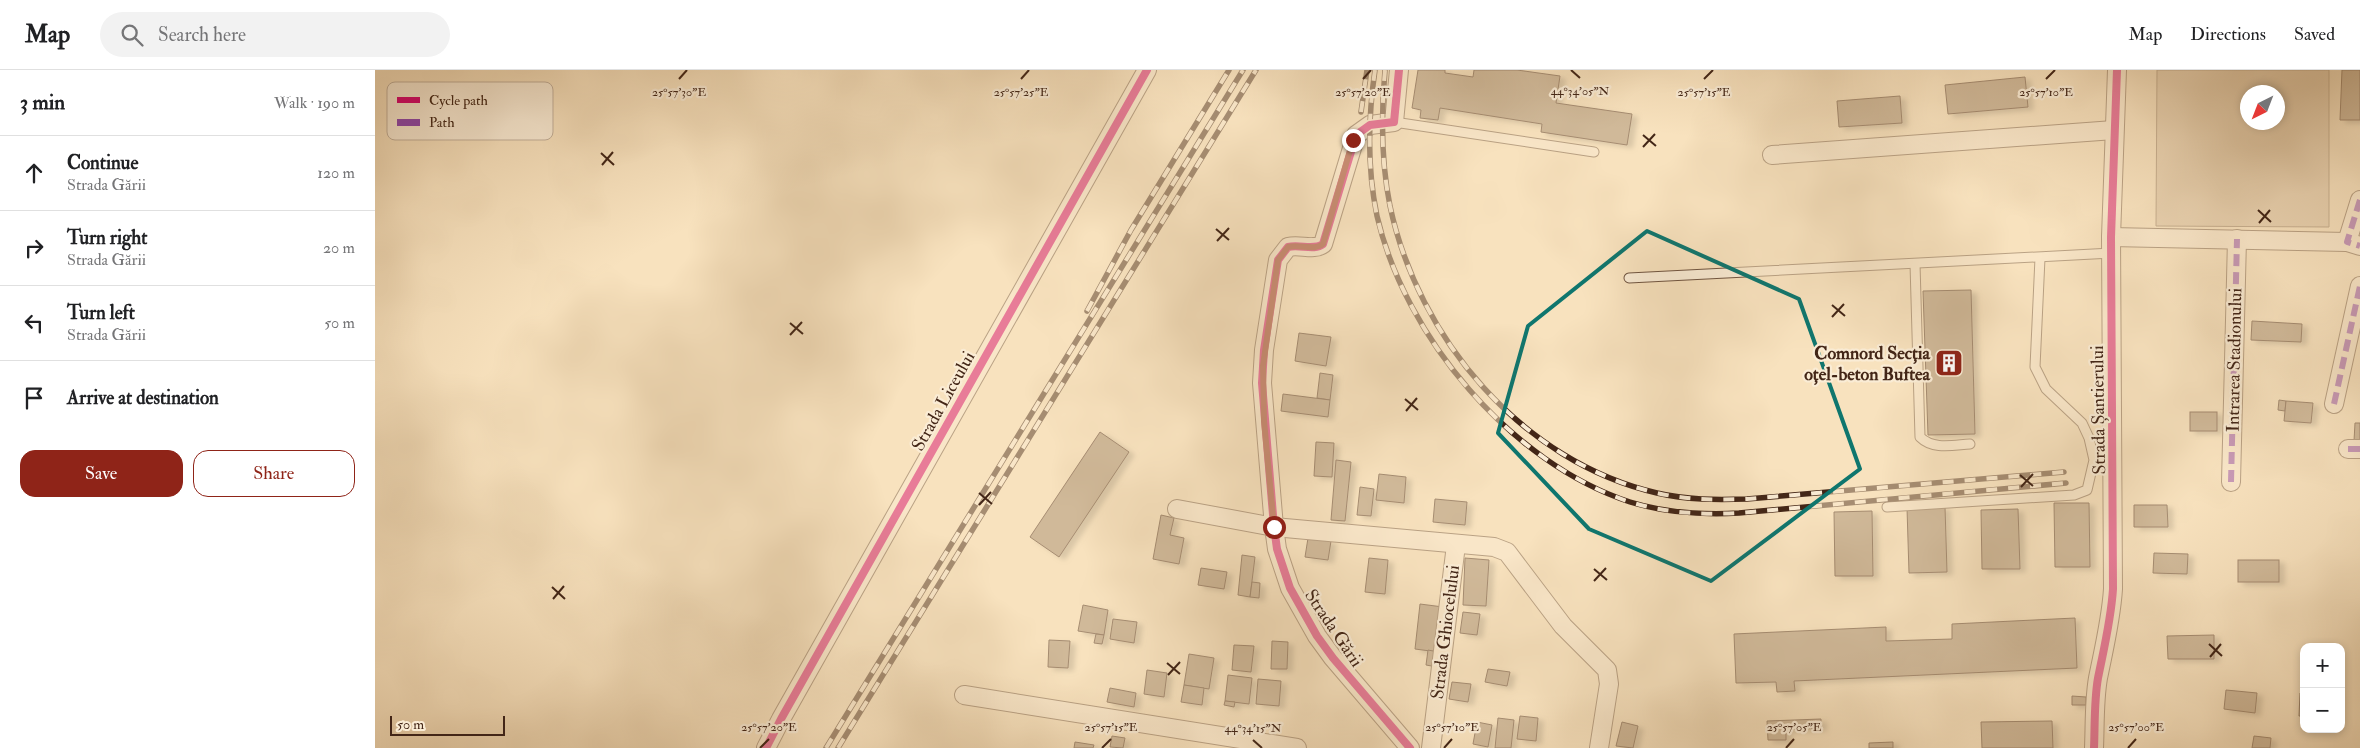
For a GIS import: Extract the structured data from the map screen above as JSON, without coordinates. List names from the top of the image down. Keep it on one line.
{"streets":{"street":["Intrarea Stadionului","Strada Liceului","Strada Șantierului","Strada Gării","Strada Ghiocelului"]},"places":{"building":["Comnord Secția oțel-beton Buftea"]},"legend":["Cycle path","Path"],"scale_bar":"50 m","north":"bottom left","page":{"header":"Map","search":"Search here","nav":["Map","Directions","Saved"],"heading":["3 min","Walk · 190 m"],"list":[["Continue","Strada Gării","120 m"],["Turn right","Strada Gării","20 m"],["Turn left","Strada Gării","50 m"],"Arrive at destination"],"buttons":["Save","Share"],"map_buttons":["+","−"],"scale":"50 m"},"coordinates":["44°34'05\"N","25°57'30\"E","25°57'25\"E","25°57'20\"E","25°57'10\"E","25°57'15\"E","25°57'05\"E","25°57'00\"E","44°34'15\"N"]}
